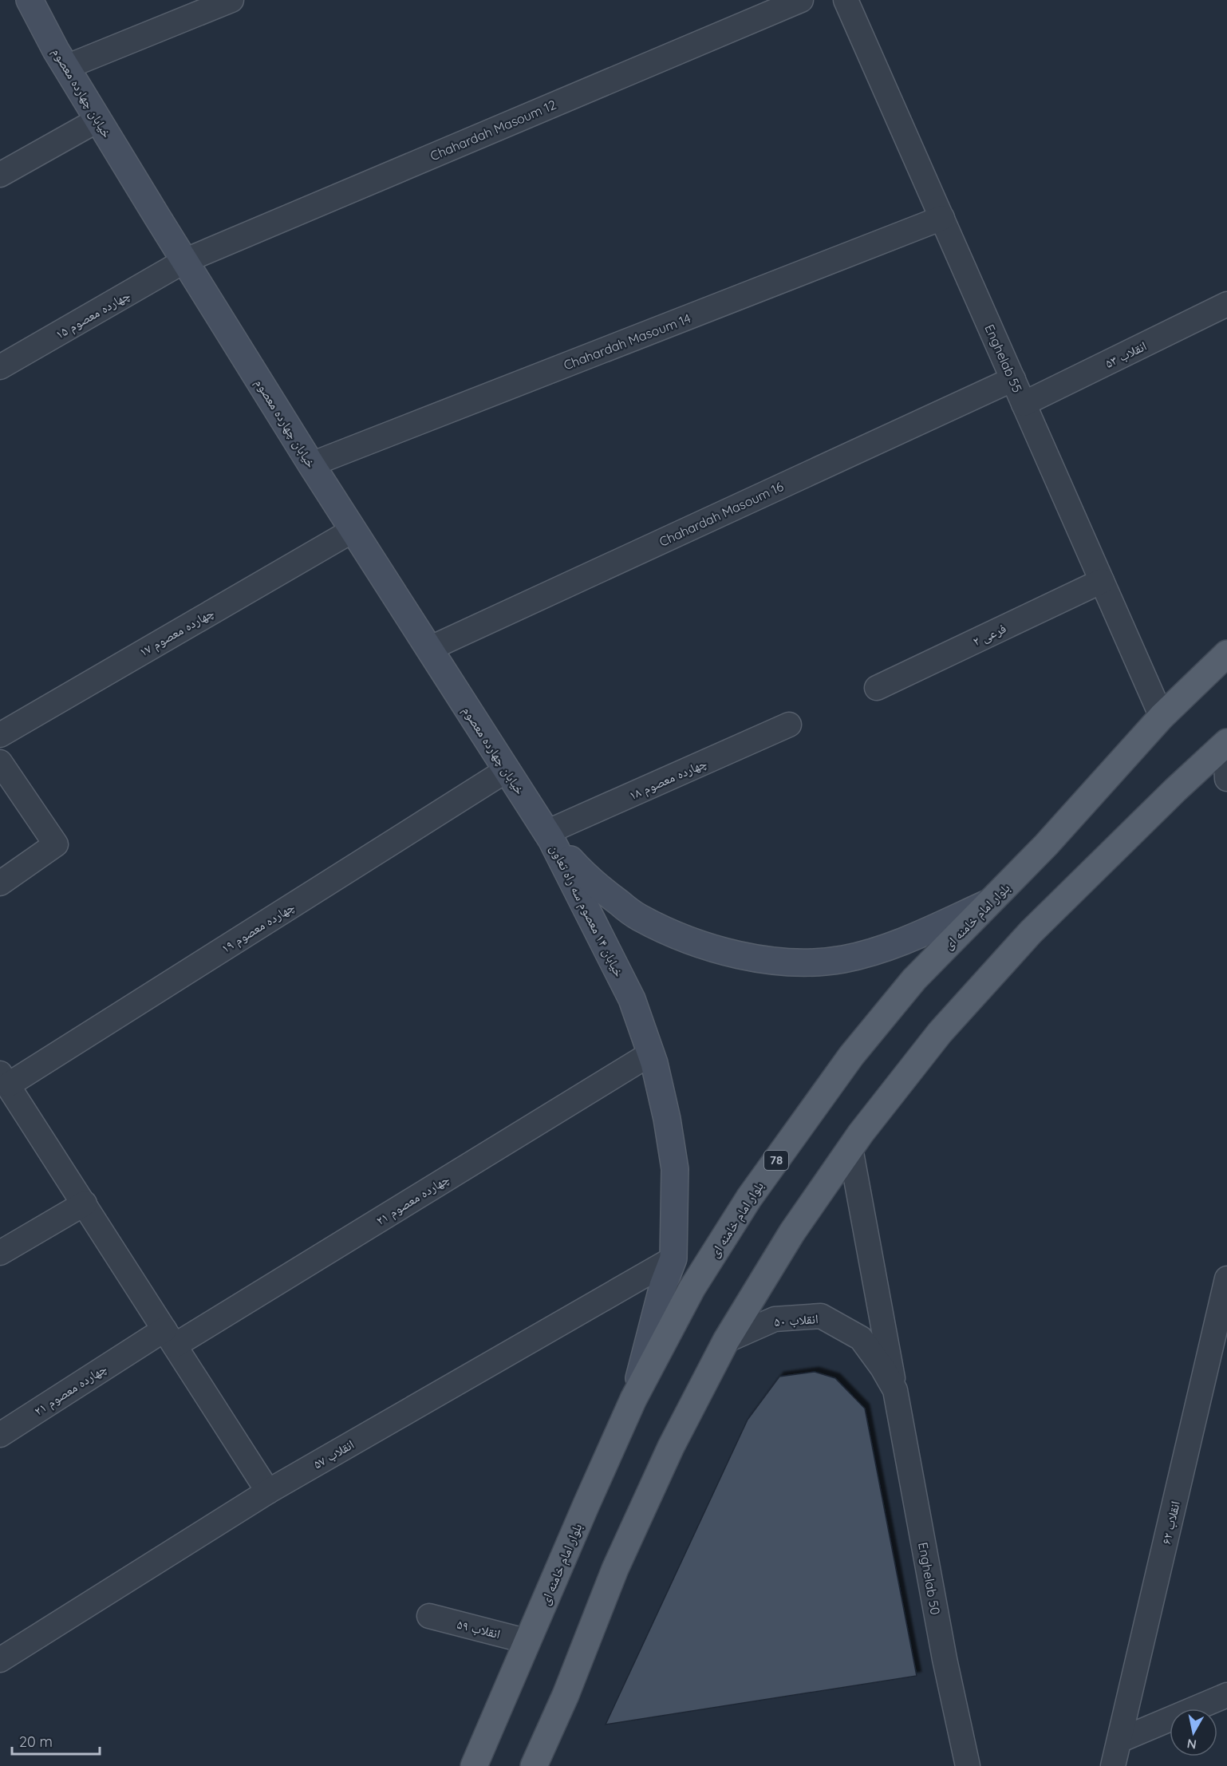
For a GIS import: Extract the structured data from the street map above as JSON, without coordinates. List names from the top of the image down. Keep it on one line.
{"streets":{"main road":["بلوار امام خامنه ای","78"],"street":["خیابان چهارده معصوم","Chahardah Masoum 12","چهارده معصوم ۱۵","Chahardah Masoum 14","انقلاب ۵۳","Enghelab 55","Chahardah Masoum 16","چهارده معصوم ۱۷","فرعی ۲","چهارده معصوم ۱۸","خیابان ۱۴ معصوم سه راه تعاون","چهارده معصوم ۱۹","چهارده معصوم ۲۱","انقلاب ۵۰","انقلاب ۵۷","انقلاب ۶۲","Enghelab 50","انقلاب ۵۹"]},"crossings":[["خیابان چهارده معصوم","Chahardah Masoum 12"],["خیابان چهارده معصوم","چهارده معصوم ۱۵"],["خیابان چهارده معصوم","Chahardah Masoum 14"],["خیابان چهارده معصوم","Chahardah Masoum 16"],["خیابان چهارده معصوم","چهارده معصوم ۱۷"],["خیابان چهارده معصوم","چهارده معصوم ۱۸"],["خیابان چهارده معصوم","خیابان ۱۴ معصوم سه راه تعاون"],["خیابان چهارده معصوم","چهارده معصوم ۱۹"],["Chahardah Masoum 12","چهارده معصوم ۱۵"],["Chahardah Masoum 14","Enghelab 55"],["انقلاب ۵۳","Enghelab 55"],["Enghelab 55","Chahardah Masoum 16"],["Enghelab 55","فرعی ۲"],["Enghelab 55","بلوار امام خامنه ای"],["چهارده معصوم ۱۸","خیابان ۱۴ معصوم سه راه تعاون"],["خیابان ۱۴ معصوم سه راه تعاون","بلوار امام خامنه ای"],["خیابان ۱۴ معصوم سه راه تعاون","چهارده معصوم ۲۱"],["خیابان ۱۴ معصوم سه راه تعاون","انقلاب ۵۷"],["بلوار امام خامنه ای","انقلاب ۵۹"],["انقلاب ۵۰","Enghelab 50"]],"scale_bar":"20 m","north":"bottom"}
